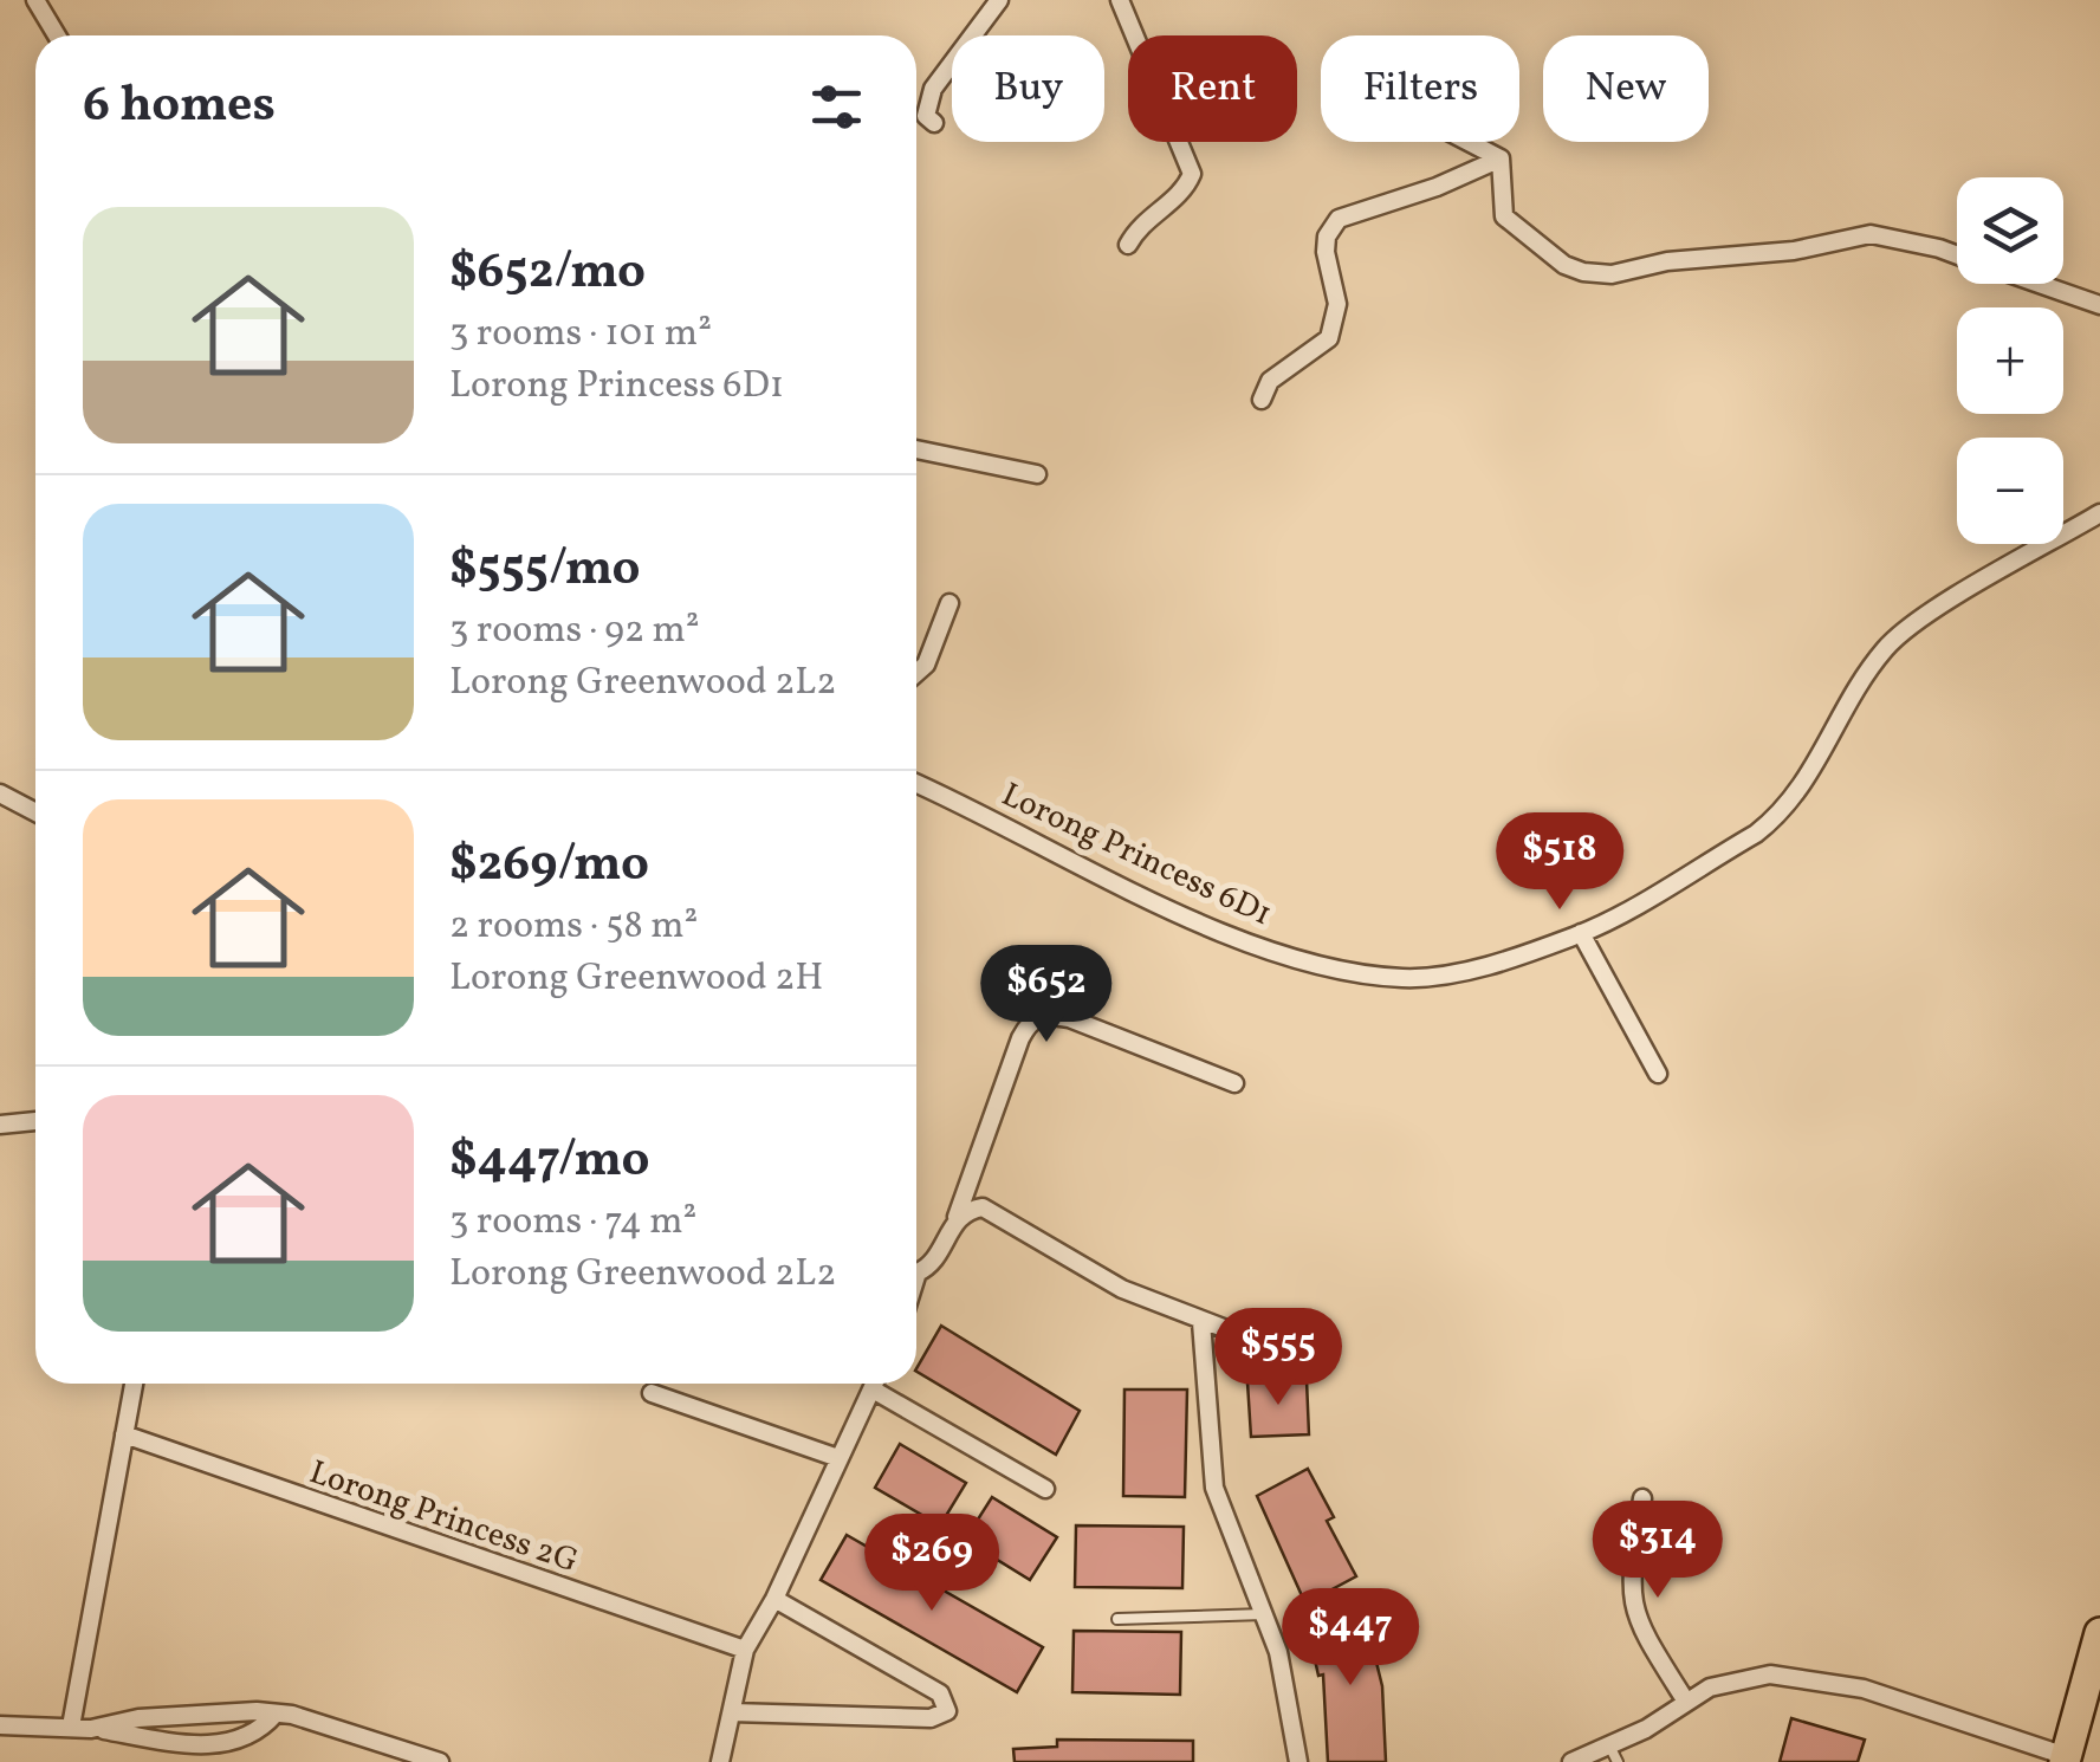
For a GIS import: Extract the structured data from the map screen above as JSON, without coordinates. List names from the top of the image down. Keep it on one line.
{"streets":{"street":["Lorong Princess 6D1","Lorong Princess 2G"]},"page":{"chip":["Buy","Rent","Filters","New"],"heading":"6 homes","map_buttons":["+","−"],"list":[{"name":"$652/mo","note":"3 rooms · 101 m² · Lorong Princess 6D1"},{"name":"$555/mo","note":"3 rooms · 92 m² · Lorong Greenwood 2L2"},{"name":"$269/mo","note":"2 rooms · 58 m² · Lorong Greenwood 2H"},{"name":"$447/mo","note":"3 rooms · 74 m² · Lorong Greenwood 2L2"}],"price":["$518","$652","$555","$314","$269","$447"]}}
